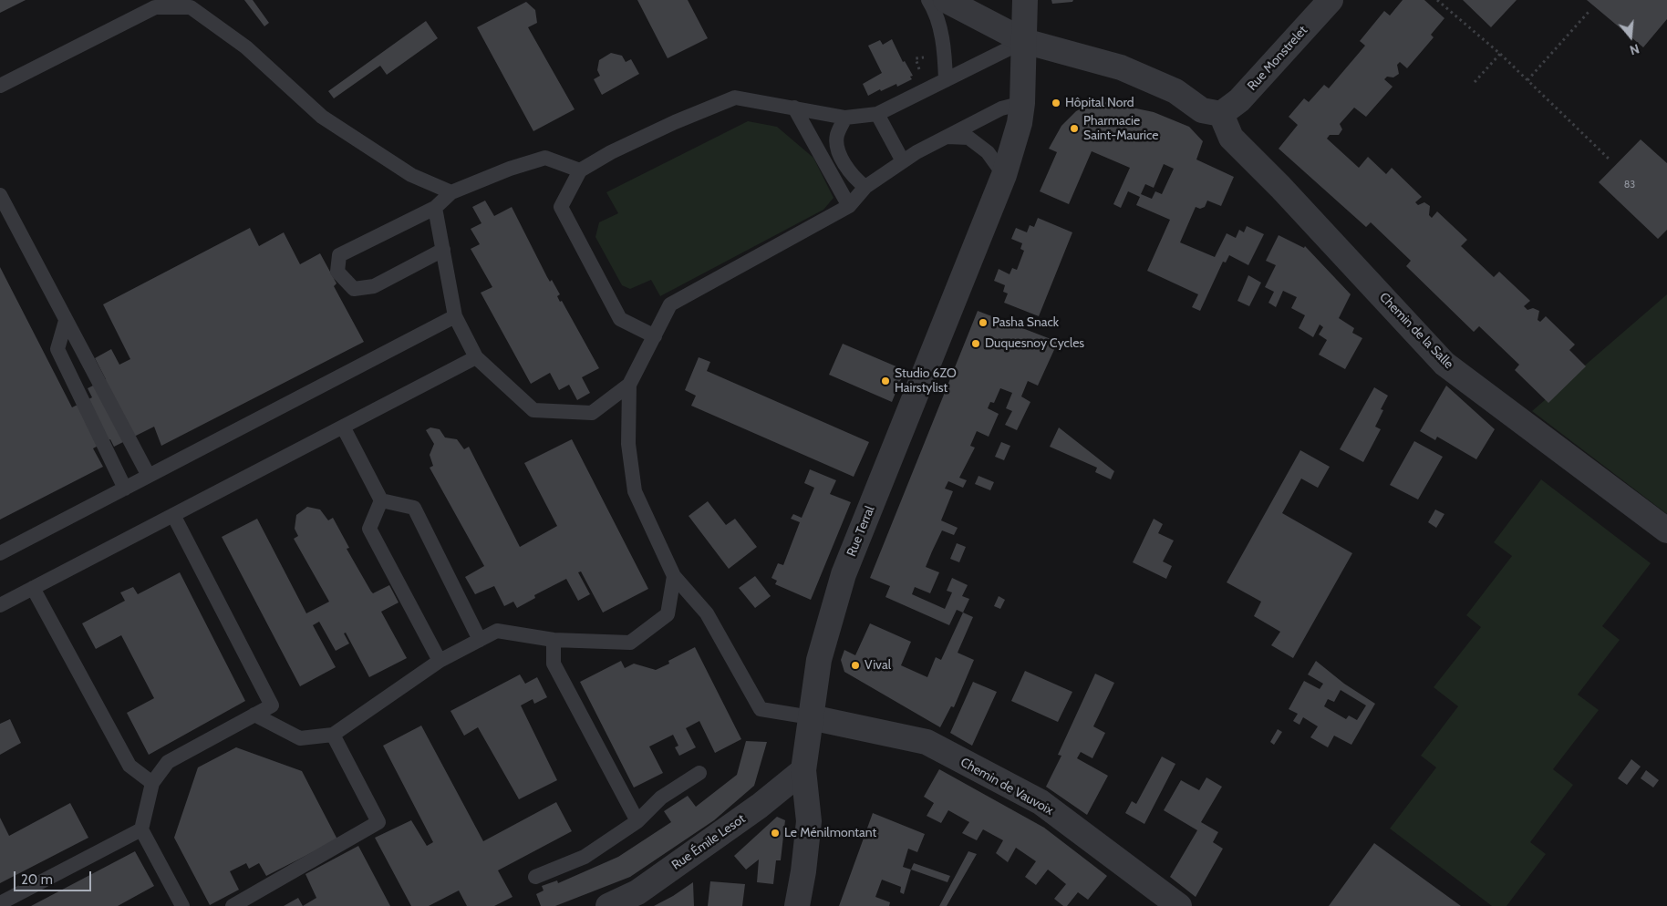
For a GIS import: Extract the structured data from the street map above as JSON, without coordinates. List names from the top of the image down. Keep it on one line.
{"streets":{"street":["Rue Monstrelet","Chemin de la Salle","Rue Terral","Chemin de Vauvoix","Rue Émile Lesot"]},"crossings":[["Rue Monstrelet","Chemin de la Salle"],["Rue Terral","Chemin de Vauvoix"],["Rue Terral","Rue Émile Lesot"]],"places":["Hôpital Nord","Pharmacie Saint-Maurice","Pasha Snack","Duquesnoy Cycles","Studio 6ZO Hairstylist","Vival","Le Ménilmontant"],"house_numbers":["83"],"scale_bar":"20 m","north":"bottom"}
